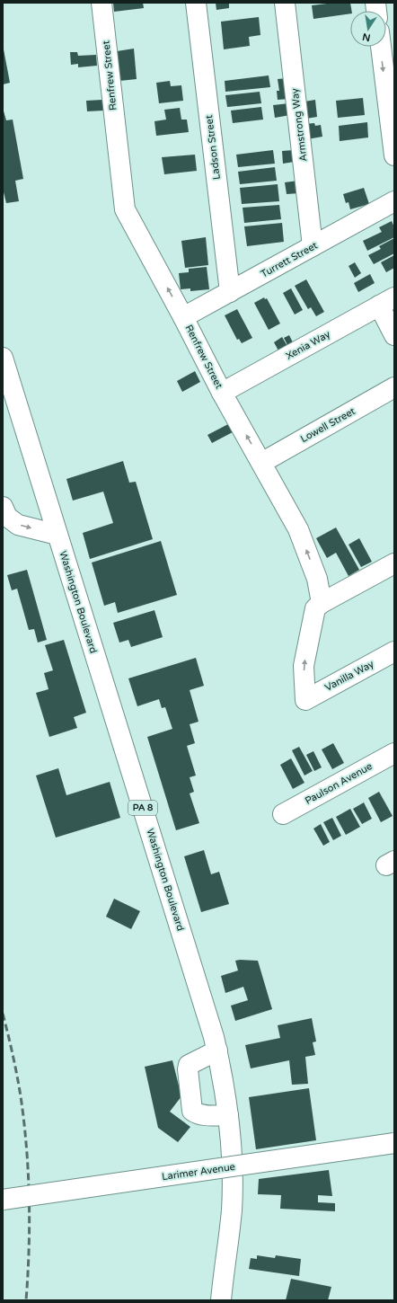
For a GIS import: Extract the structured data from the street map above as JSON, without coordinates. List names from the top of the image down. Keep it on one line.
{"streets":{"main road":["Renfrew Street","Armstrong Way","Ladson Street","Turrett Street","Xenia Way","Lowell Street","Washington Boulevard","Vanilla Way","Paulson Avenue","PA 8","Larimer Avenue"]},"crossings":[["Renfrew Street","Turrett Street"],["Renfrew Street","Xenia Way"],["Renfrew Street","Lowell Street"],["Renfrew Street","Vanilla Way"],["Armstrong Way","Turrett Street"],["Ladson Street","Turrett Street"]],"one_way":["Renfrew Street"],"north":"bottom"}
